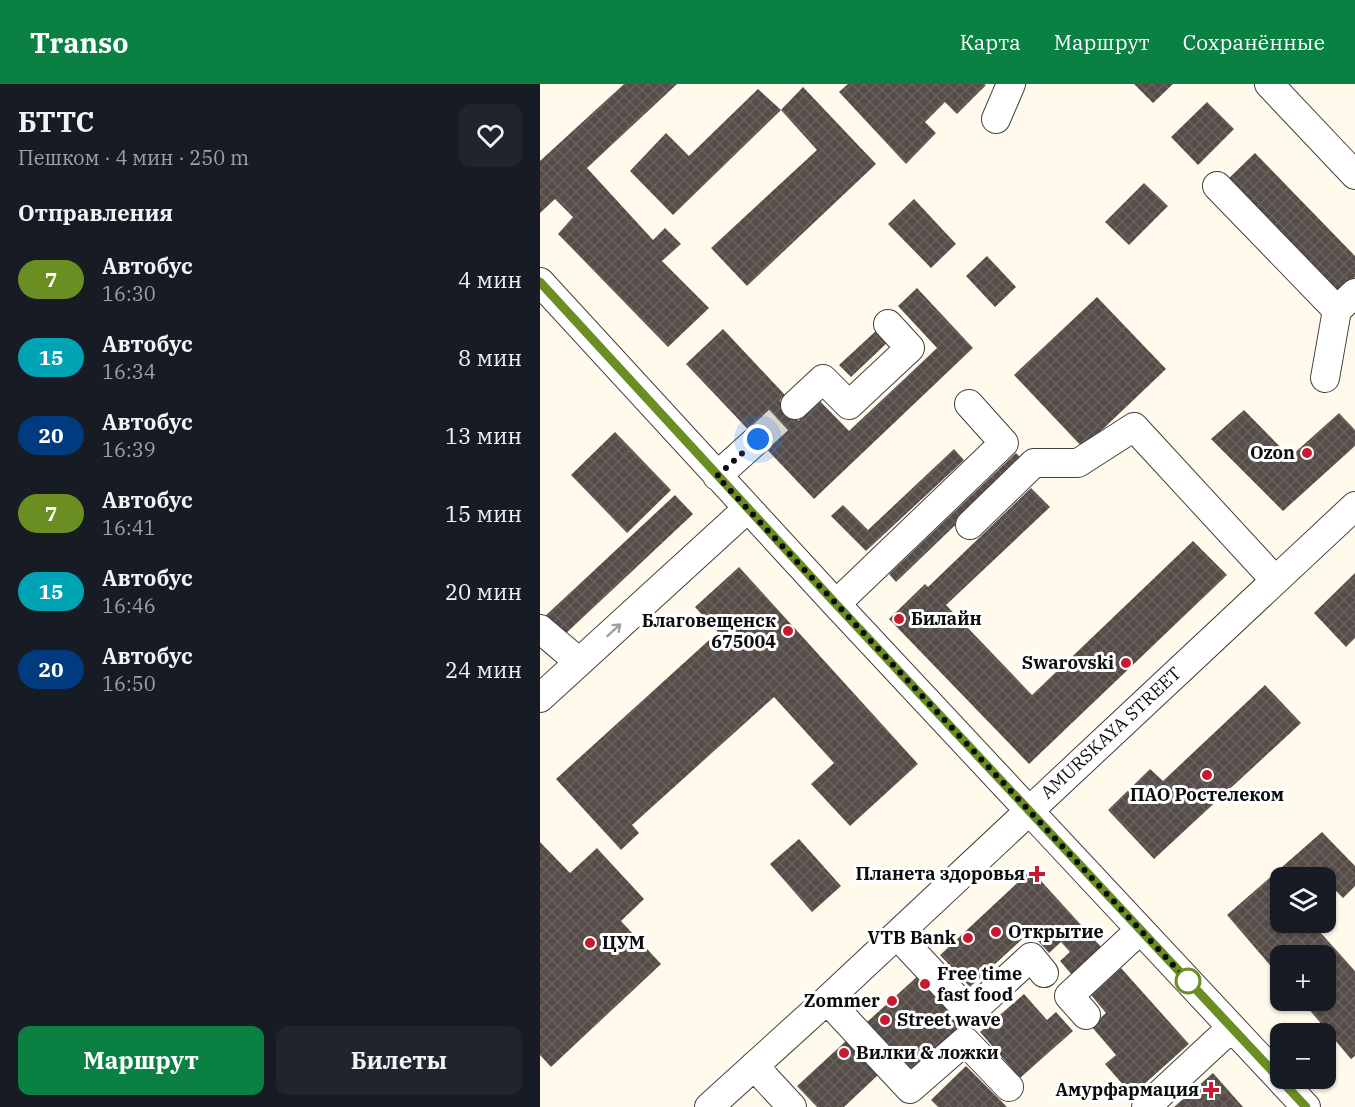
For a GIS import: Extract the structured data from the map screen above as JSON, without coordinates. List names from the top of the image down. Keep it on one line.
{"streets":{"street":["AMURSKAYA STREET"]},"places":{"other":["Ozon","Билайн","Благовещенск 675004","Swarovski","ПАО Ростелеком","Открытие","VTB Bank","ЦУМ","Free time fast food","Zommer","Street wave","Вилки & ложки"],"health":["Планета здоровья","Амурфармация"]},"lines":["bus line 7"],"page":{"header":"Transo","nav":["Карта","Маршрут","Сохранённые"],"heading":[["БТТС","Пешком · 4 мин · 250 m"],"Отправления"],"list":[{"mark":"7","name":"Автобус","note":"16:30","value":"4 мин"},{"mark":"15","name":"Автобус","note":"16:34","value":"8 мин"},{"mark":"20","name":"Автобус","note":"16:39","value":"13 мин"},{"mark":"7","name":"Автобус","note":"16:41","value":"15 мин"},{"mark":"15","name":"Автобус","note":"16:46","value":"20 мин"},{"mark":"20","name":"Автобус","note":"16:50","value":"24 мин"}],"map_buttons":["+","−"],"buttons":["Маршрут","Билеты"]}}
